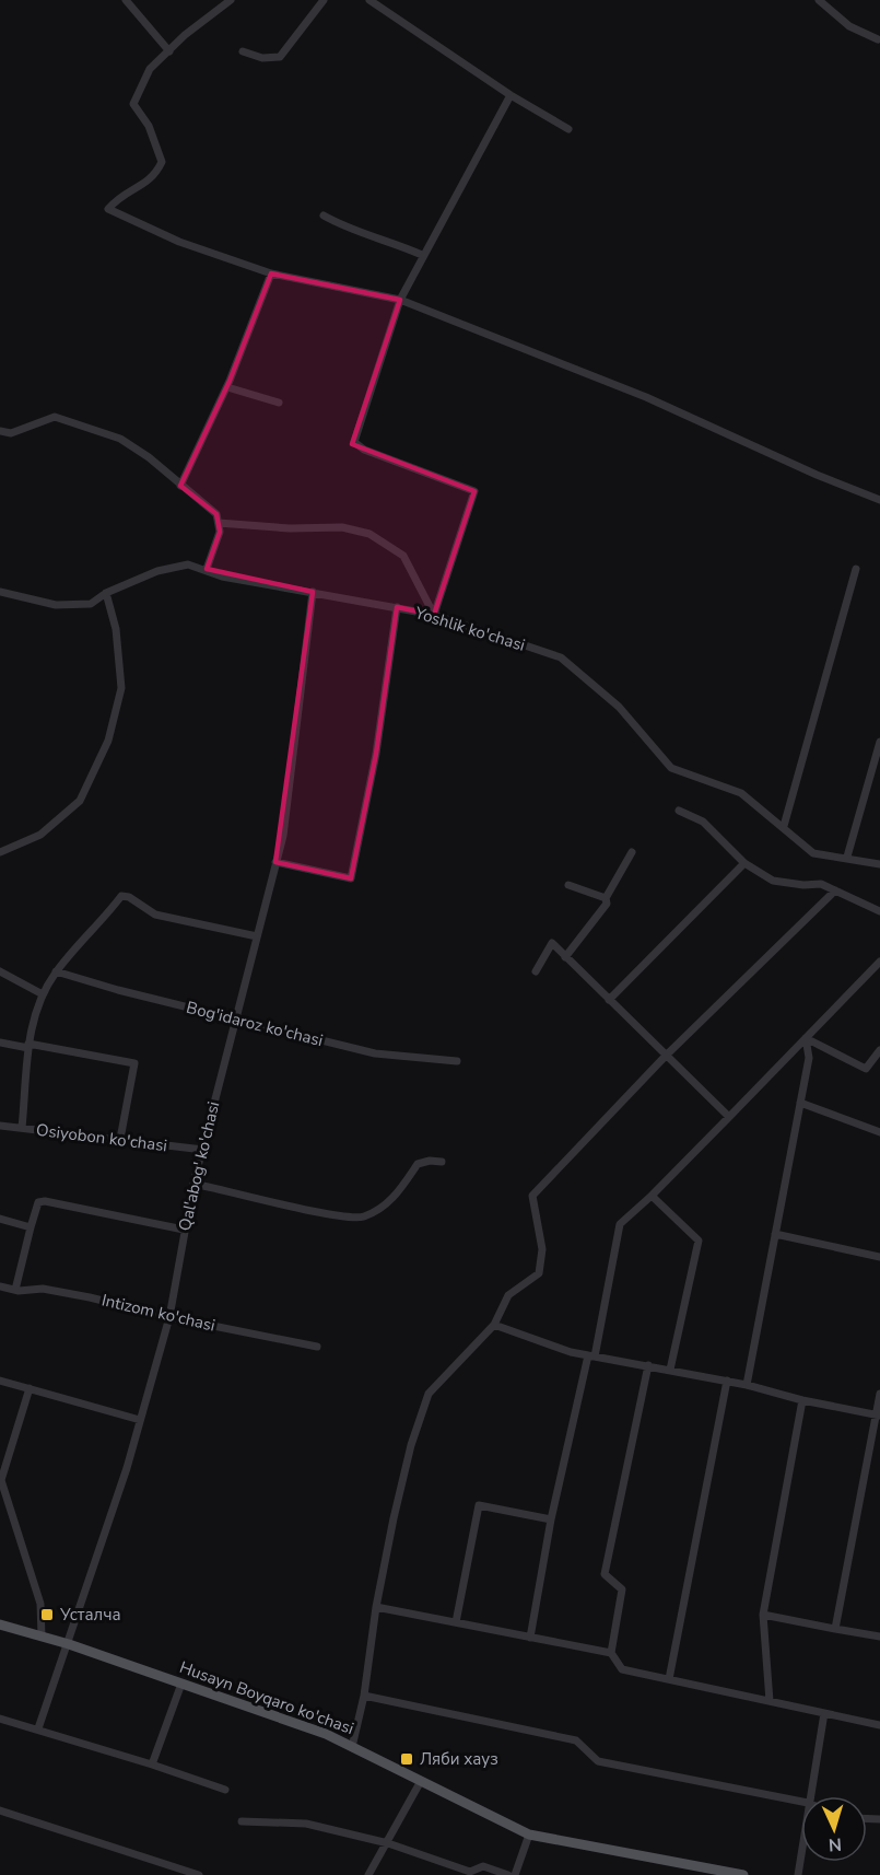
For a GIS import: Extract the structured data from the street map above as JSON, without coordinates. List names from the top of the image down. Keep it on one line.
{"streets":{"main road":["Husayn Boyqaro ko'chasi"],"street":["Yoshlik ko'chasi","Bog'idaroz ko'chasi","Osiyobon ko'chasi","Qal'abog' ko'chasi","Intizom ko'chasi"]},"crossings":[["Yoshlik ko'chasi","Qal'abog' ko'chasi"],["Bog'idaroz ko'chasi","Qal'abog' ko'chasi"],["Osiyobon ko'chasi","Qal'abog' ko'chasi"],["Qal'abog' ko'chasi","Intizom ko'chasi"],["Qal'abog' ko'chasi","Husayn Boyqaro ko'chasi"]],"places":{"transit":["Усталча","Ляби хауз"]},"north":"bottom"}
